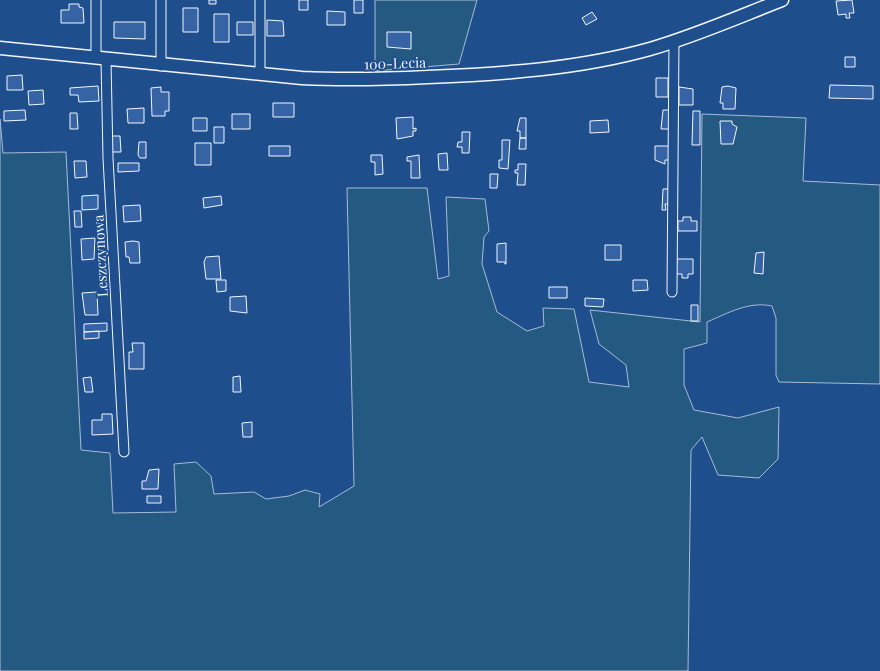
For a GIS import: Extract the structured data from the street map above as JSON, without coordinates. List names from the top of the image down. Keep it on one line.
{"streets":{"street":["100-Lecia","Leszczynowa"]},"crossings":[["100-Lecia","Leszczynowa"]]}
